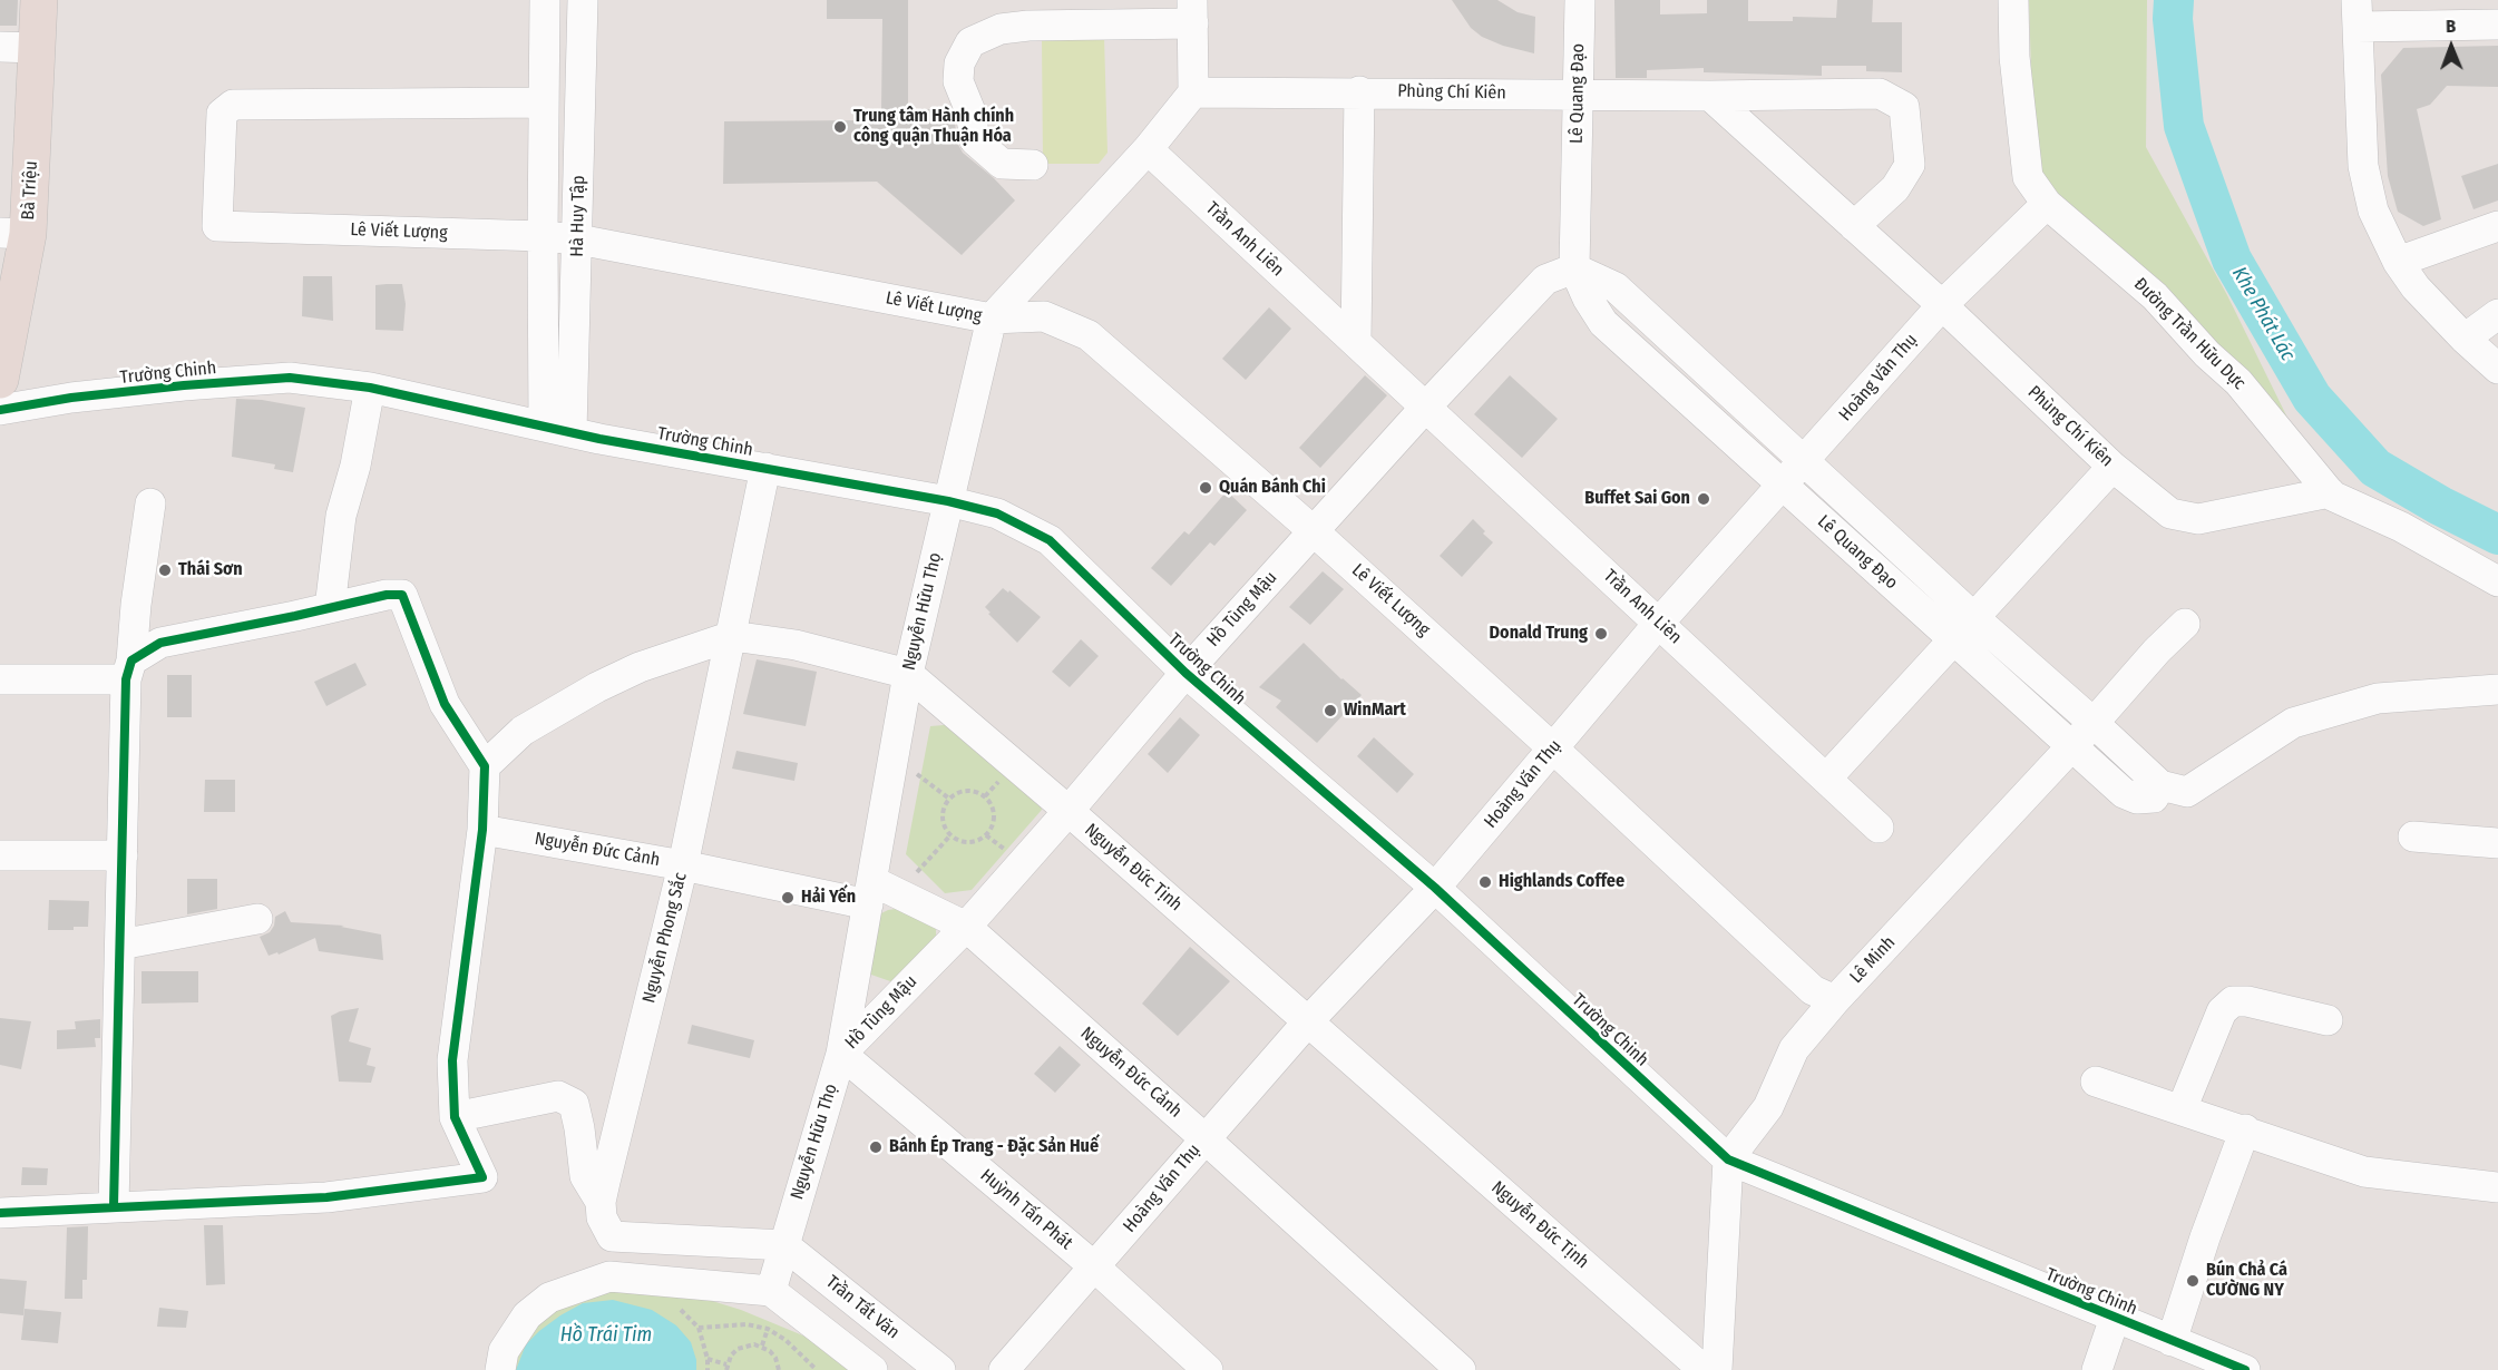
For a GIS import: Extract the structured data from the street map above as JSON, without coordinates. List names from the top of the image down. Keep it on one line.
{"streets":{"highway":["Bà Triệu"],"street":["Phùng Chí Kiên","Lê Quang Đạo","Hà Huy Tập","Lê Viết Lượng","Trần Anh Liên","Đường Trần Hữu Dực","Trường Chinh","Hoàng Văn Thụ","Hồ Tùng Mậu","Nguyễn Hữu Thọ","Nguyễn Đức Cảnh","Nguyễn Đức Tịnh","Nguyễn Phong Sắc","Lê Minh","Huỳnh Tấn Phát","Trần Tất Văn"]},"crossings":[["Phùng Chí Kiên","Lê Quang Đạo"],["Phùng Chí Kiên","Đường Trần Hữu Dực"],["Phùng Chí Kiên","Hoàng Văn Thụ"],["Phùng Chí Kiên","Nguyễn Hữu Thọ"],["Lê Quang Đạo","Hoàng Văn Thụ"],["Lê Quang Đạo","Hồ Tùng Mậu"],["Lê Quang Đạo","Lê Minh"],["Hà Huy Tập","Lê Viết Lượng"],["Hà Huy Tập","Trường Chinh"],["Lê Viết Lượng","Hoàng Văn Thụ"],["Lê Viết Lượng","Hồ Tùng Mậu"],["Lê Viết Lượng","Nguyễn Hữu Thọ"],["Lê Viết Lượng","Lê Minh"],["Trần Anh Liên","Hoàng Văn Thụ"],["Trần Anh Liên","Hồ Tùng Mậu"],["Trần Anh Liên","Nguyễn Hữu Thọ"],["Đường Trần Hữu Dực","Hoàng Văn Thụ"],["Trường Chinh","Hoàng Văn Thụ"],["Trường Chinh","Hồ Tùng Mậu"],["Trường Chinh","Nguyễn Hữu Thọ"],["Trường Chinh","Nguyễn Phong Sắc"],["Trường Chinh","Lê Minh"],["Hoàng Văn Thụ","Nguyễn Đức Cảnh"],["Hoàng Văn Thụ","Nguyễn Đức Tịnh"],["Hoàng Văn Thụ","Huỳnh Tấn Phát"],["Hồ Tùng Mậu","Nguyễn Hữu Thọ"],["Hồ Tùng Mậu","Nguyễn Đức Cảnh"],["Hồ Tùng Mậu","Nguyễn Đức Tịnh"],["Hồ Tùng Mậu","Huỳnh Tấn Phát"],["Nguyễn Hữu Thọ","Nguyễn Đức Cảnh"],["Nguyễn Hữu Thọ","Nguyễn Đức Tịnh"],["Nguyễn Hữu Thọ","Huỳnh Tấn Phát"],["Nguyễn Hữu Thọ","Trần Tất Văn"],["Nguyễn Đức Cảnh","Nguyễn Phong Sắc"],["Nguyễn Đức Tịnh","Nguyễn Phong Sắc"]],"water":["Khe Phát Lác","Hồ Trái Tim"],"places":["Trung tâm Hành chính công quận Thuận Hóa","Quán Bánh Chi","Buffet Sai Gon","Thái Sơn","Donald Trung","WinMart","Highlands Coffee","Hải Yến","Bánh Ép Trang - Đặc Sản Huế","Bún Chả Cá CƯỜNG NY"],"north":"top"}
